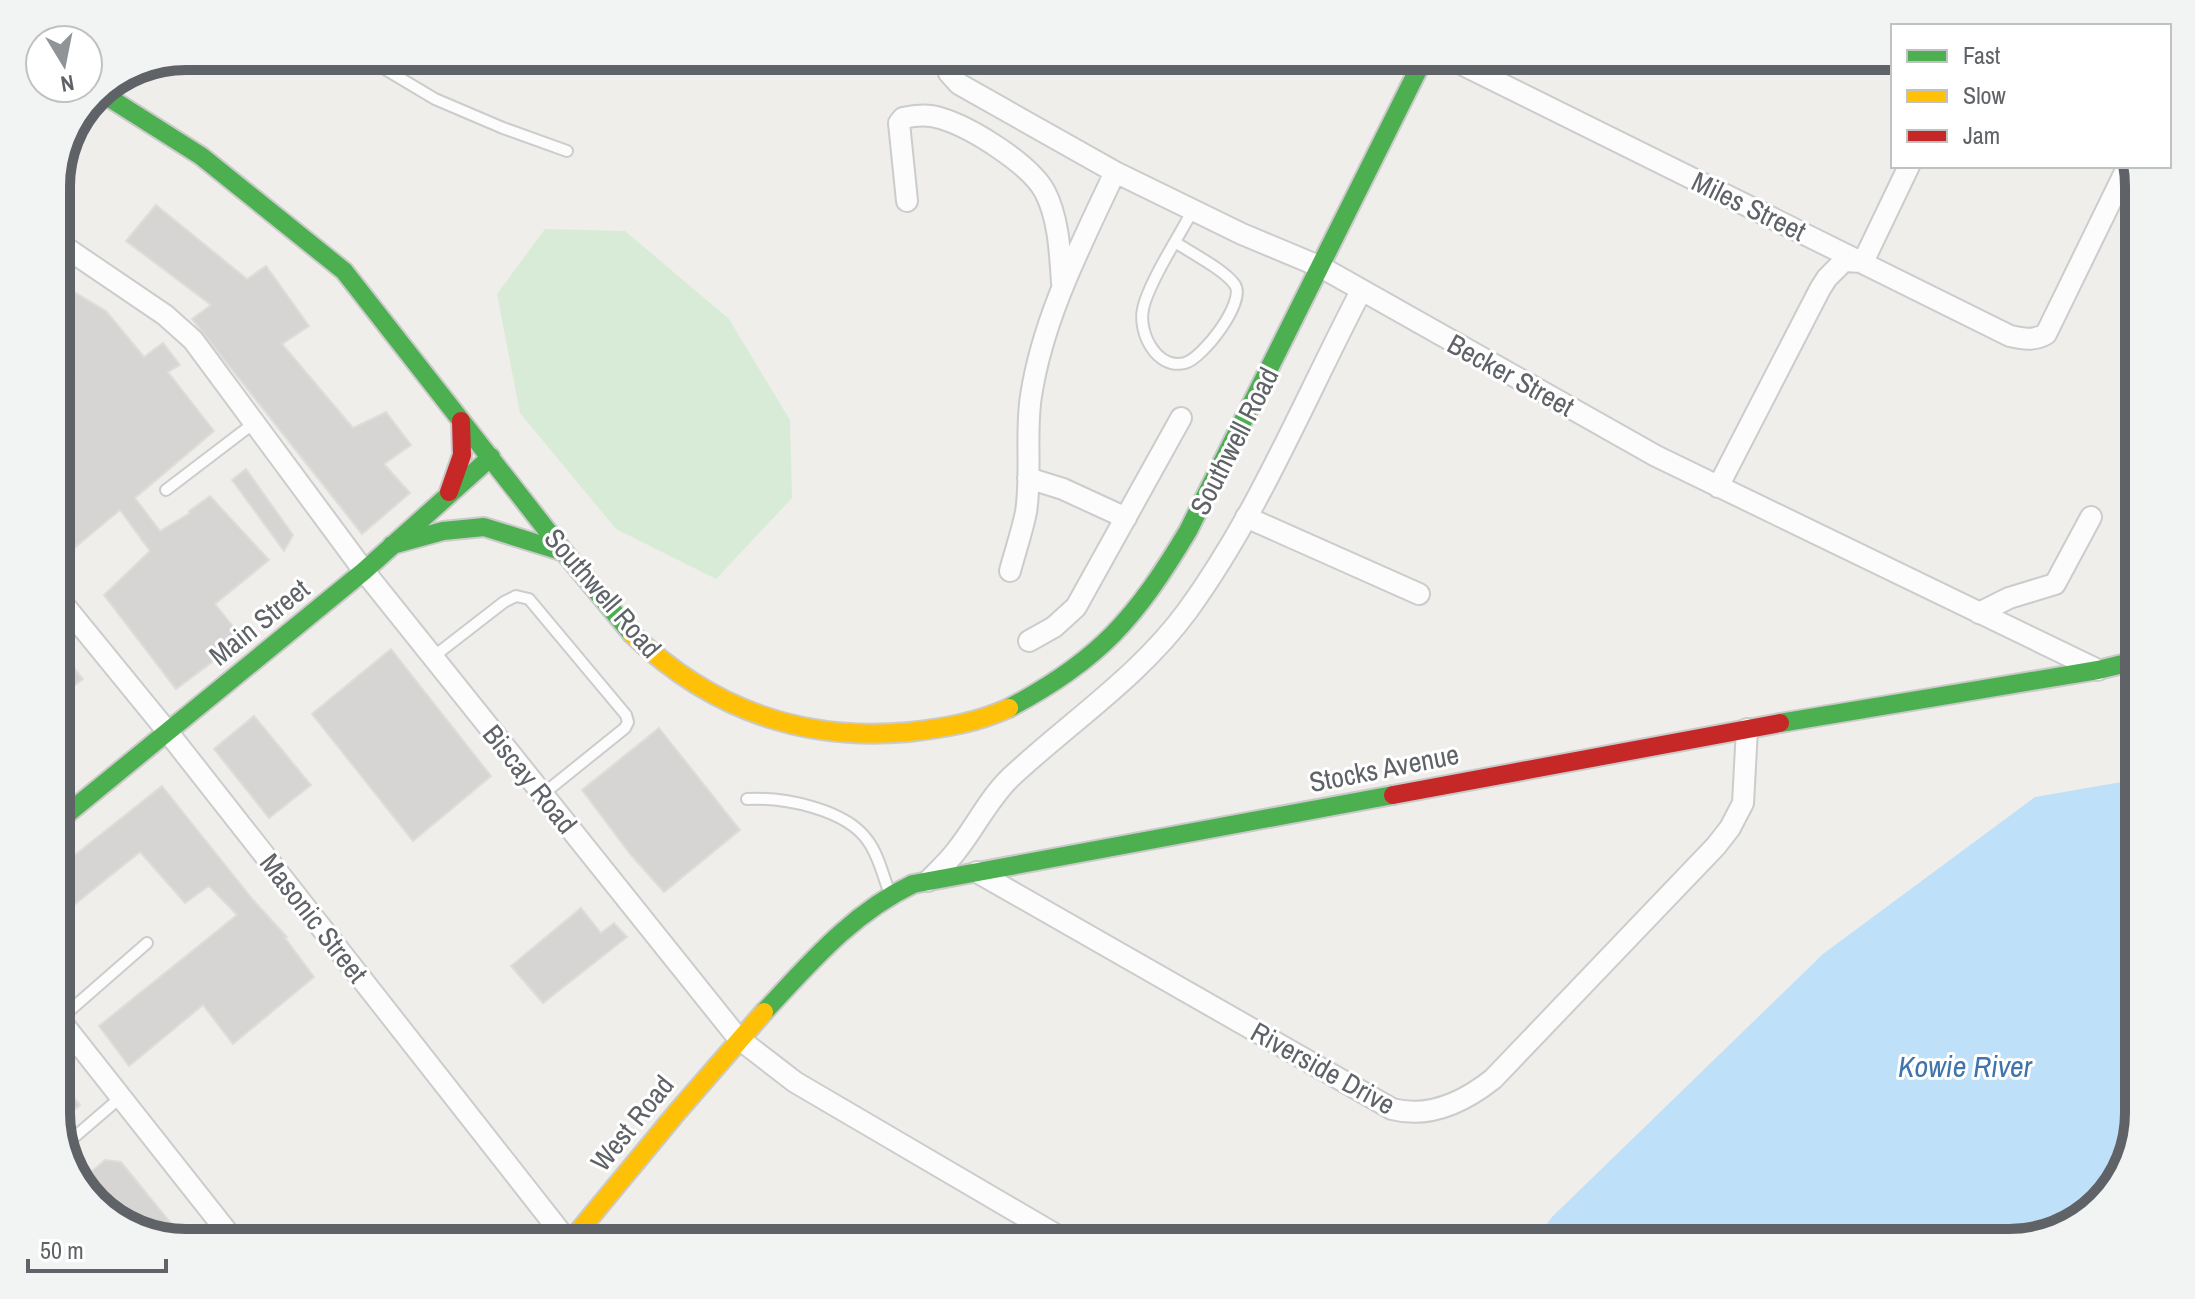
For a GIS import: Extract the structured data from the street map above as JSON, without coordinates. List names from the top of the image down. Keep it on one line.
{"streets":{"street":["Miles Street","Becker Street","Southwell Road","Main Street","Stocks Avenue","Biscay Road","Masonic Street","Riverside Drive","West Road"]},"crossings":[["Becker Street","Southwell Road"],["Becker Street","Stocks Avenue"],["Southwell Road","Main Street"],["Southwell Road","Stocks Avenue"],["Main Street","Biscay Road"],["Main Street","Masonic Street"],["Stocks Avenue","Biscay Road"],["Stocks Avenue","Riverside Drive"],["Stocks Avenue","West Road"],["Biscay Road","West Road"]],"water":["Kowie River"],"legend":["Fast","Slow","Jam"],"scale_bar":"50 m","north":"bottom"}
